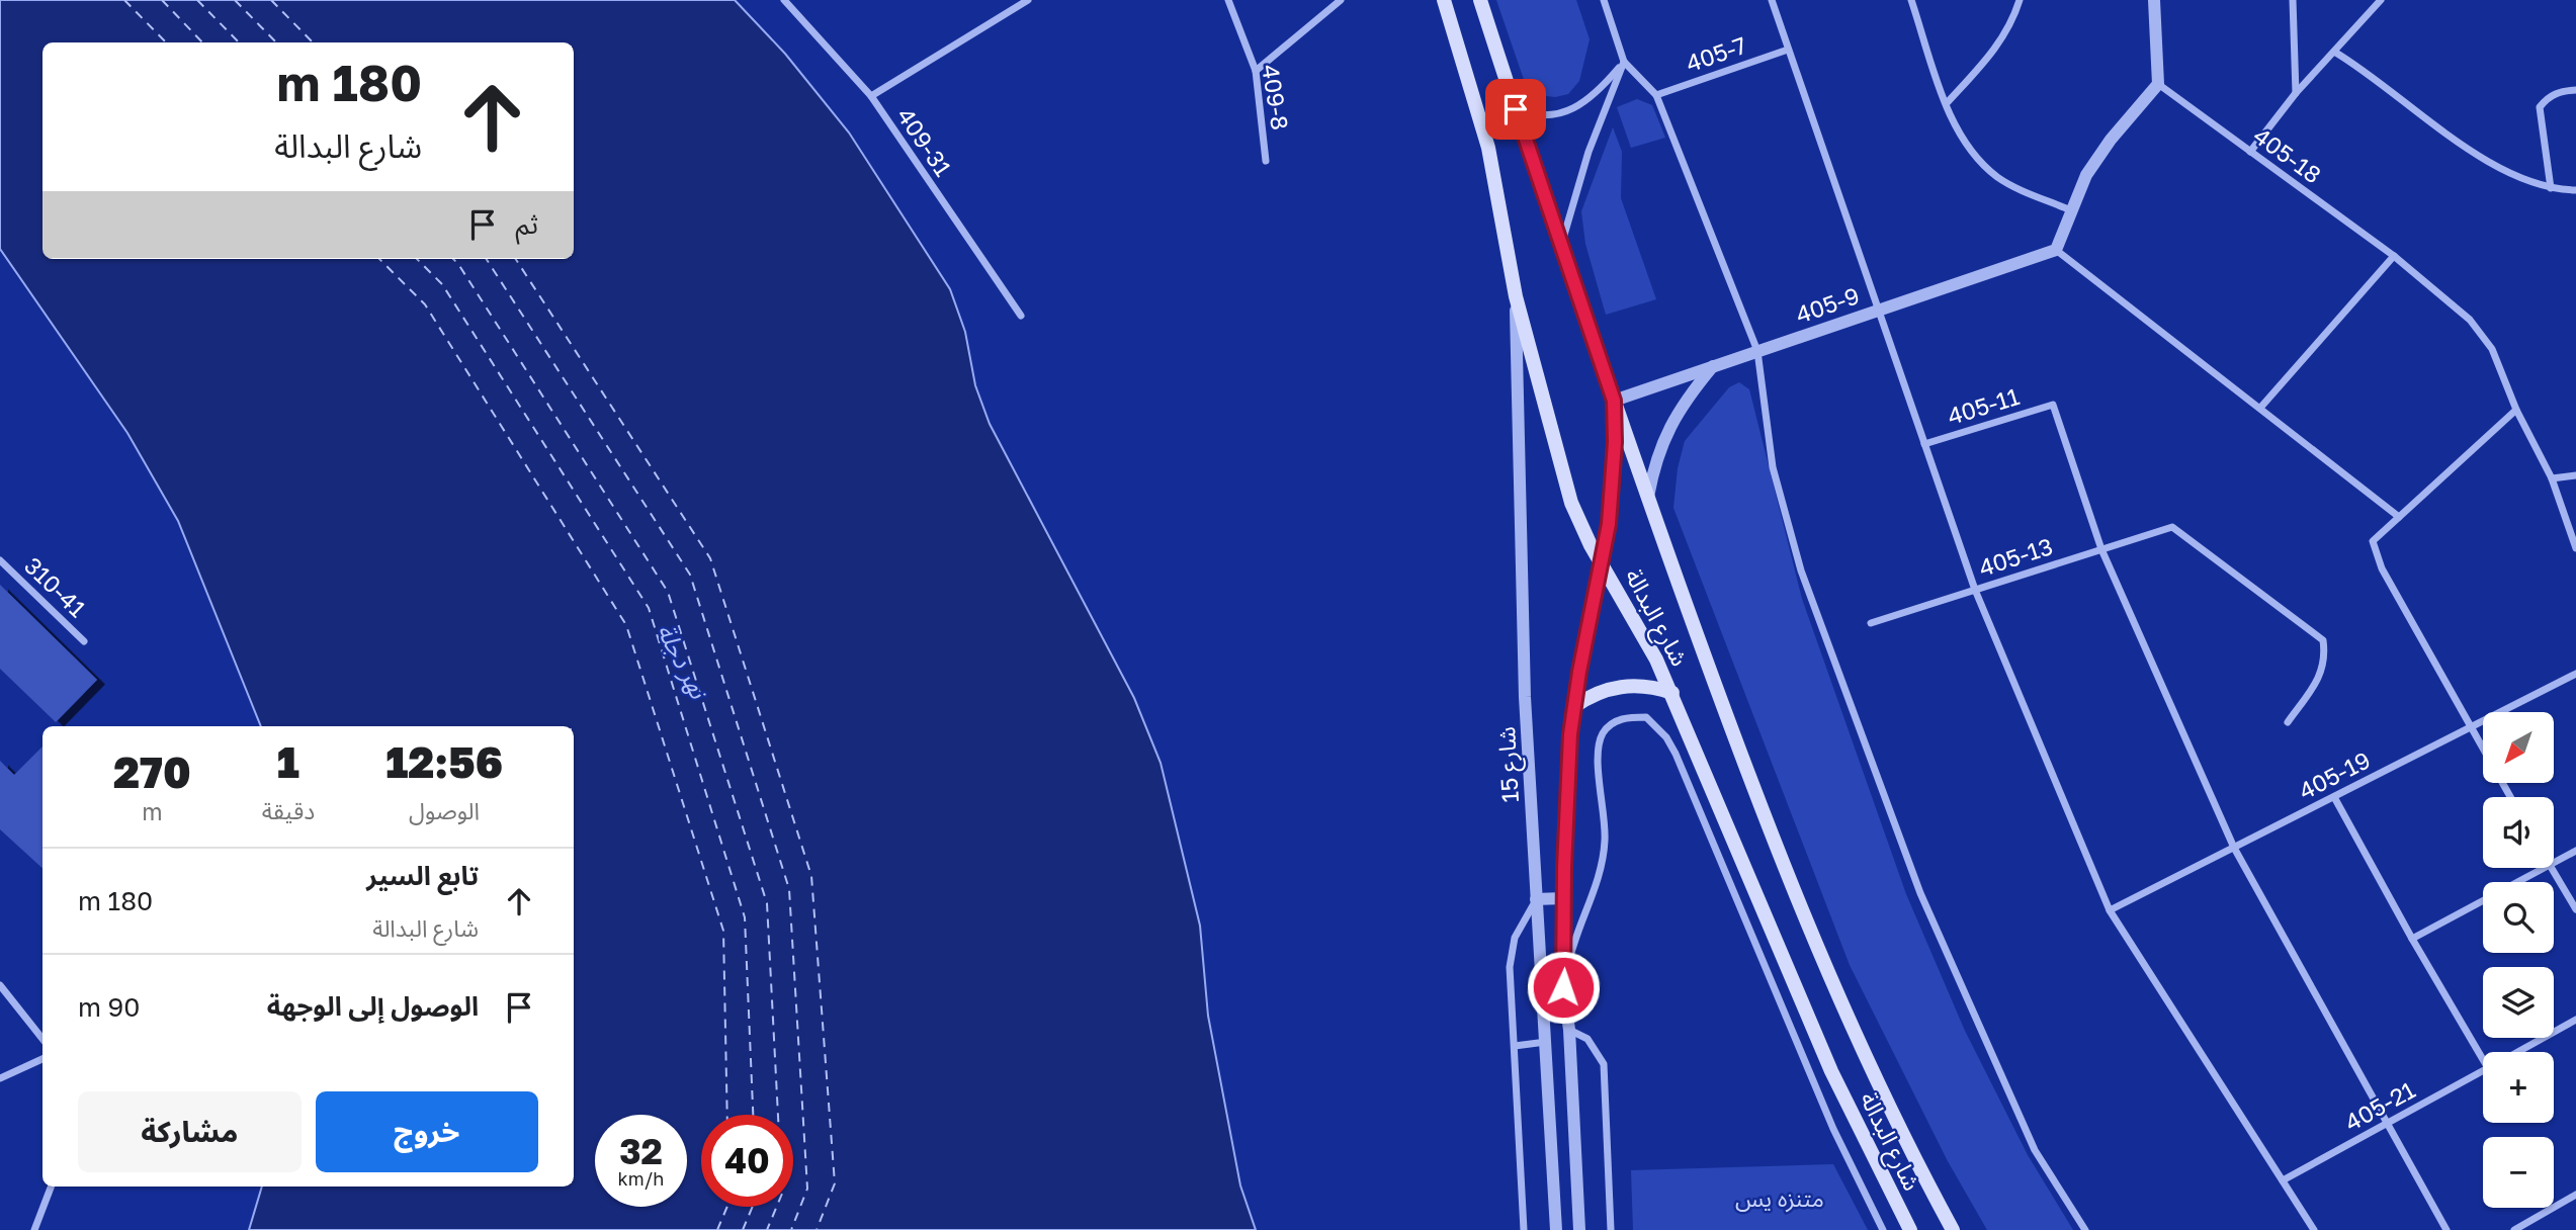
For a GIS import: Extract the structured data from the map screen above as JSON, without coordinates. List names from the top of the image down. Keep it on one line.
{"streets":{"main road":["شارع البدالة"],"street":["405-7","409-8","409-31","405-18","405-9","405-11","405-13","310-41","شارع 15","405-19","405-21"]},"crossings":[["405-9","شارع البدالة"],["405-11","405-13"],["شارع البدالة","شارع 15"]],"water":["نهر دجلة"],"parks":["متنزه يس"],"north":"bottom left","page":{"turn":["180 m","شارع البدالة"],"then":"ثم","map_buttons":["+","−"],"eta":["12:56","الوصول","1","دقيقة","270","m"],"list":[{"name":"تابع السير","note":"شارع البدالة","value":"180 m"},{"name":"الوصول إلى الوجهة","value":"90 m"}],"buttons":["خروج","مشاركة"],"speed":"32 km/h","limit":"40"}}
